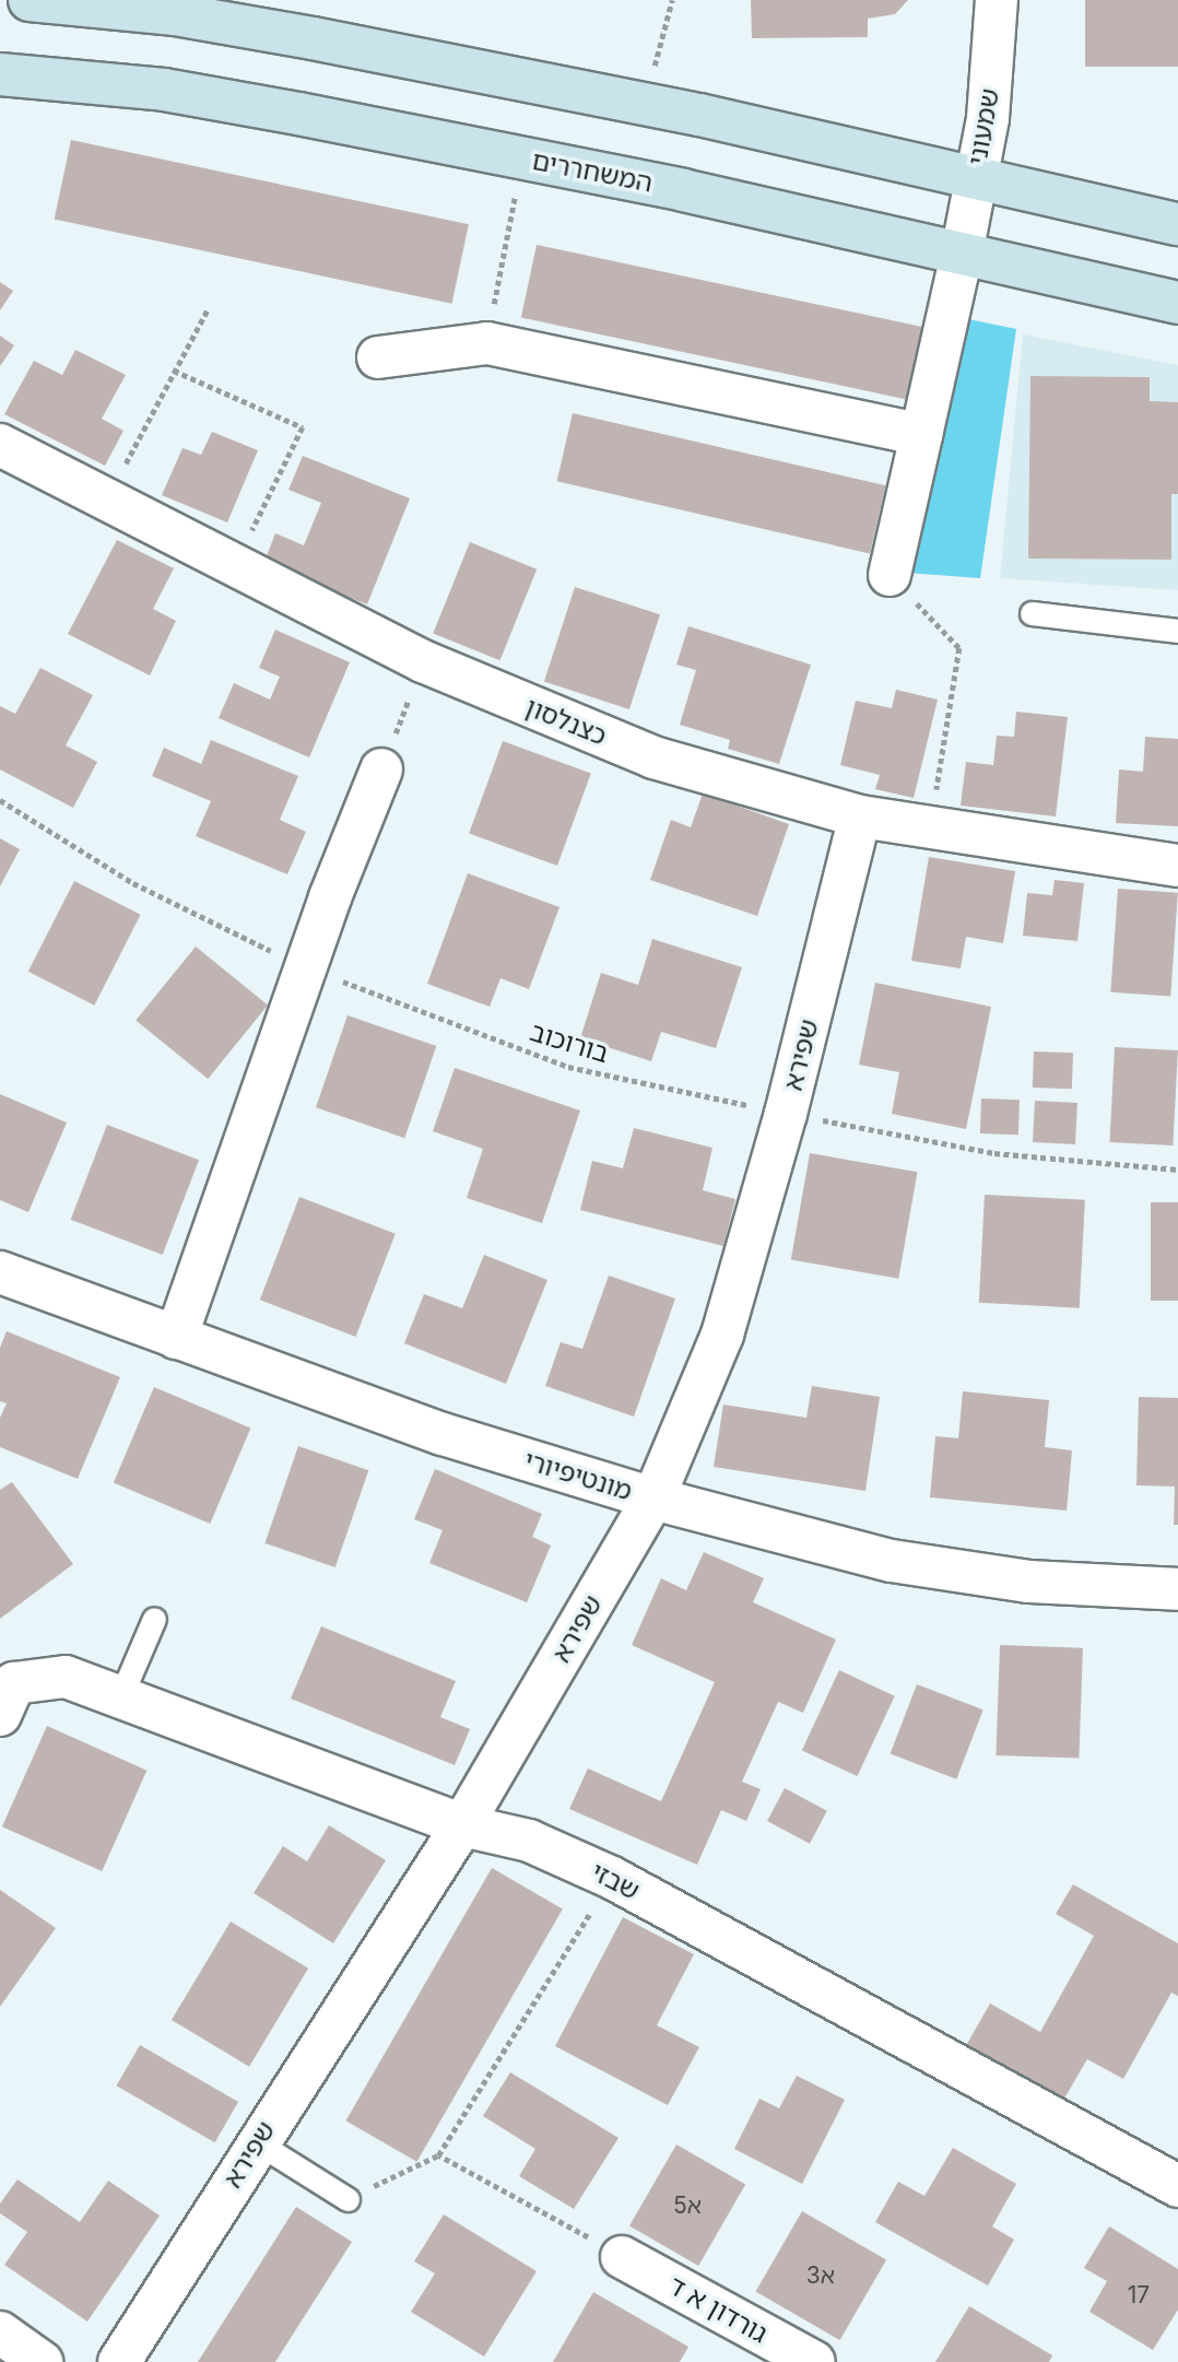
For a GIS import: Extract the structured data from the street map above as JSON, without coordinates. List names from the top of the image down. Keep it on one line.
{"streets":{"main road":["המשחררים"],"street":["שמעוני","כצנלסון","שפירא","מונטיפיורי","שבזי","גורדון א ד"],"path":["בורוכוב"]},"crossings":[["שמעוני","המשחררים"],["כצנלסון","שפירא"],["בורוכוב","שפירא"],["שפירא","מונטיפיורי"],["שפירא","שבזי"]],"house_numbers":["5א","3א","17"]}
